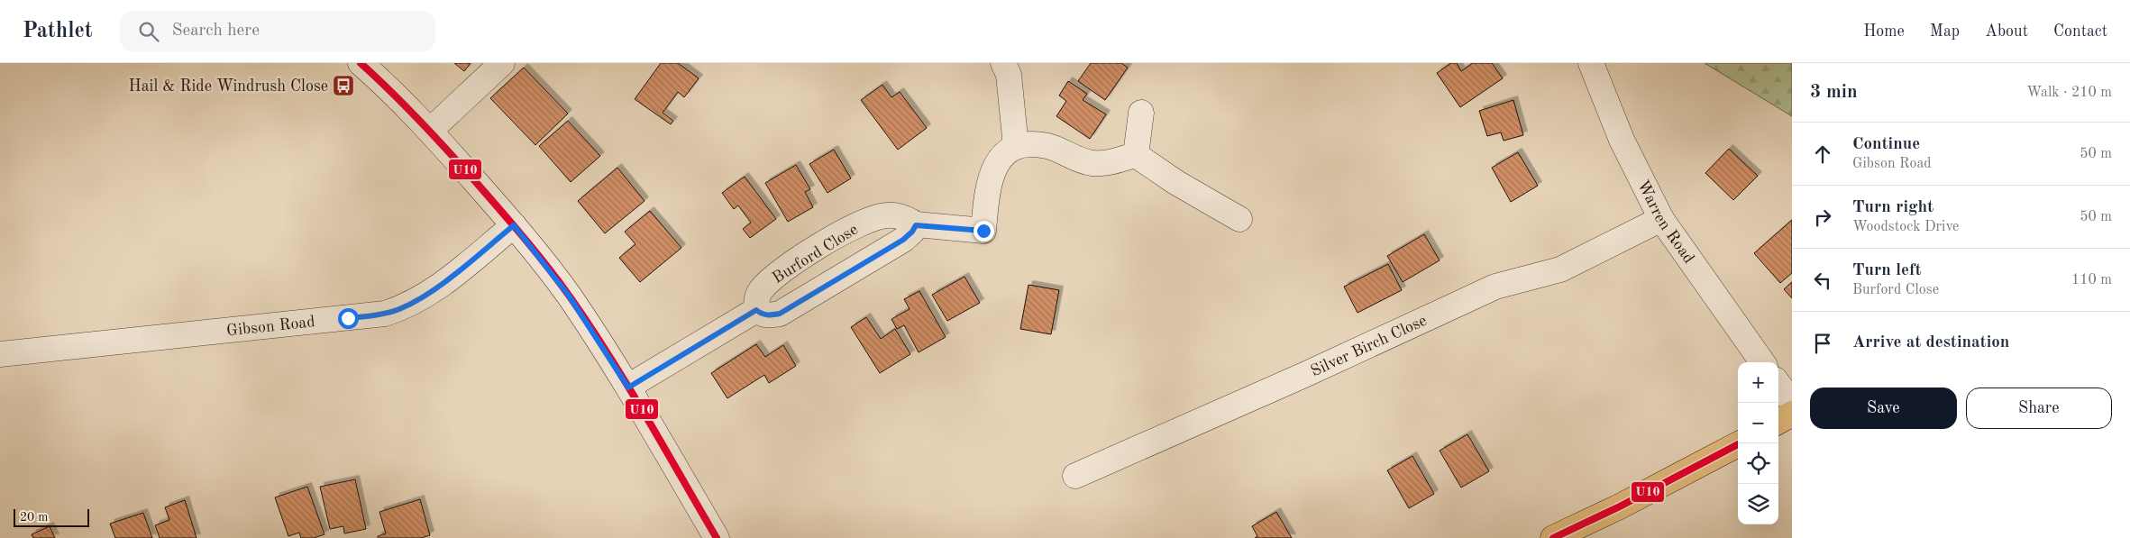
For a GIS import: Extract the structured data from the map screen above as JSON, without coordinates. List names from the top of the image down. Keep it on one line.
{"streets":{"street":["Warren Road","Burford Close","Gibson Road","Silver Birch Close"]},"crossings":[["Warren Road","Silver Birch Close"]],"places":{"bus stop":["Hail & Ride Windrush Close"]},"lines":["transit line U10"],"scale_bar":"20 m","page":{"header":"Pathlet","search":"Search here","nav":["Home","Map","About","Contact"],"heading":["3 min","Walk · 210 m"],"list":[["Continue","Gibson Road","50 m"],["Turn right","Woodstock Drive","50 m"],["Turn left","Burford Close","110 m"],"Arrive at destination"],"map_buttons":["+","−"],"buttons":["Save","Share"],"scale":"20 m"}}
